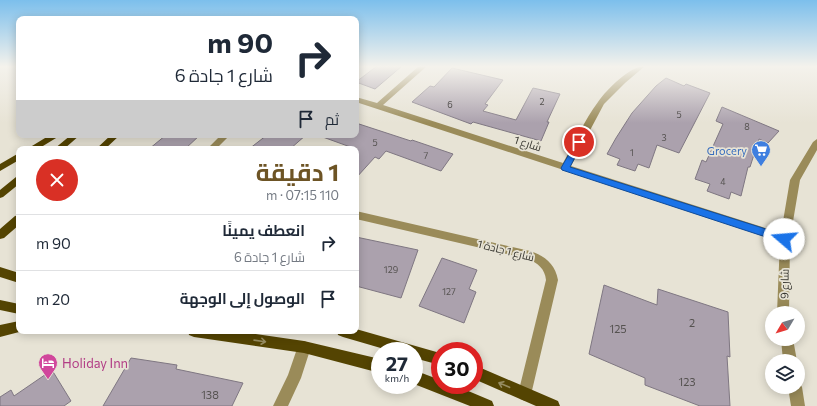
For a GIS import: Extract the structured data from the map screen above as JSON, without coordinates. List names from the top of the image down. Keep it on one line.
{"streets":{"street":["شارع 1","شارع 1 جادة 1","شارع 9"]},"crossings":[["شارع 1","شارع 9"]],"places":{"supermarket":["Grocery"],"hotel":["Holiday Inn"]},"house_numbers":["2","6","5","8","3","5","1","7","4","129","127","2","125","123","138"],"north":"bottom left","page":{"turn":["90 m","شارع 1 جادة 6"],"then":"ثم","heading":["1 دقيقة","110 m · 07:15"],"list":[{"name":"انعطف يمينًا","note":"شارع 1 جادة 6","value":"90 m"},{"name":"الوصول إلى الوجهة","value":"20 m"}],"speed":"27 km/h","limit":"30"}}
